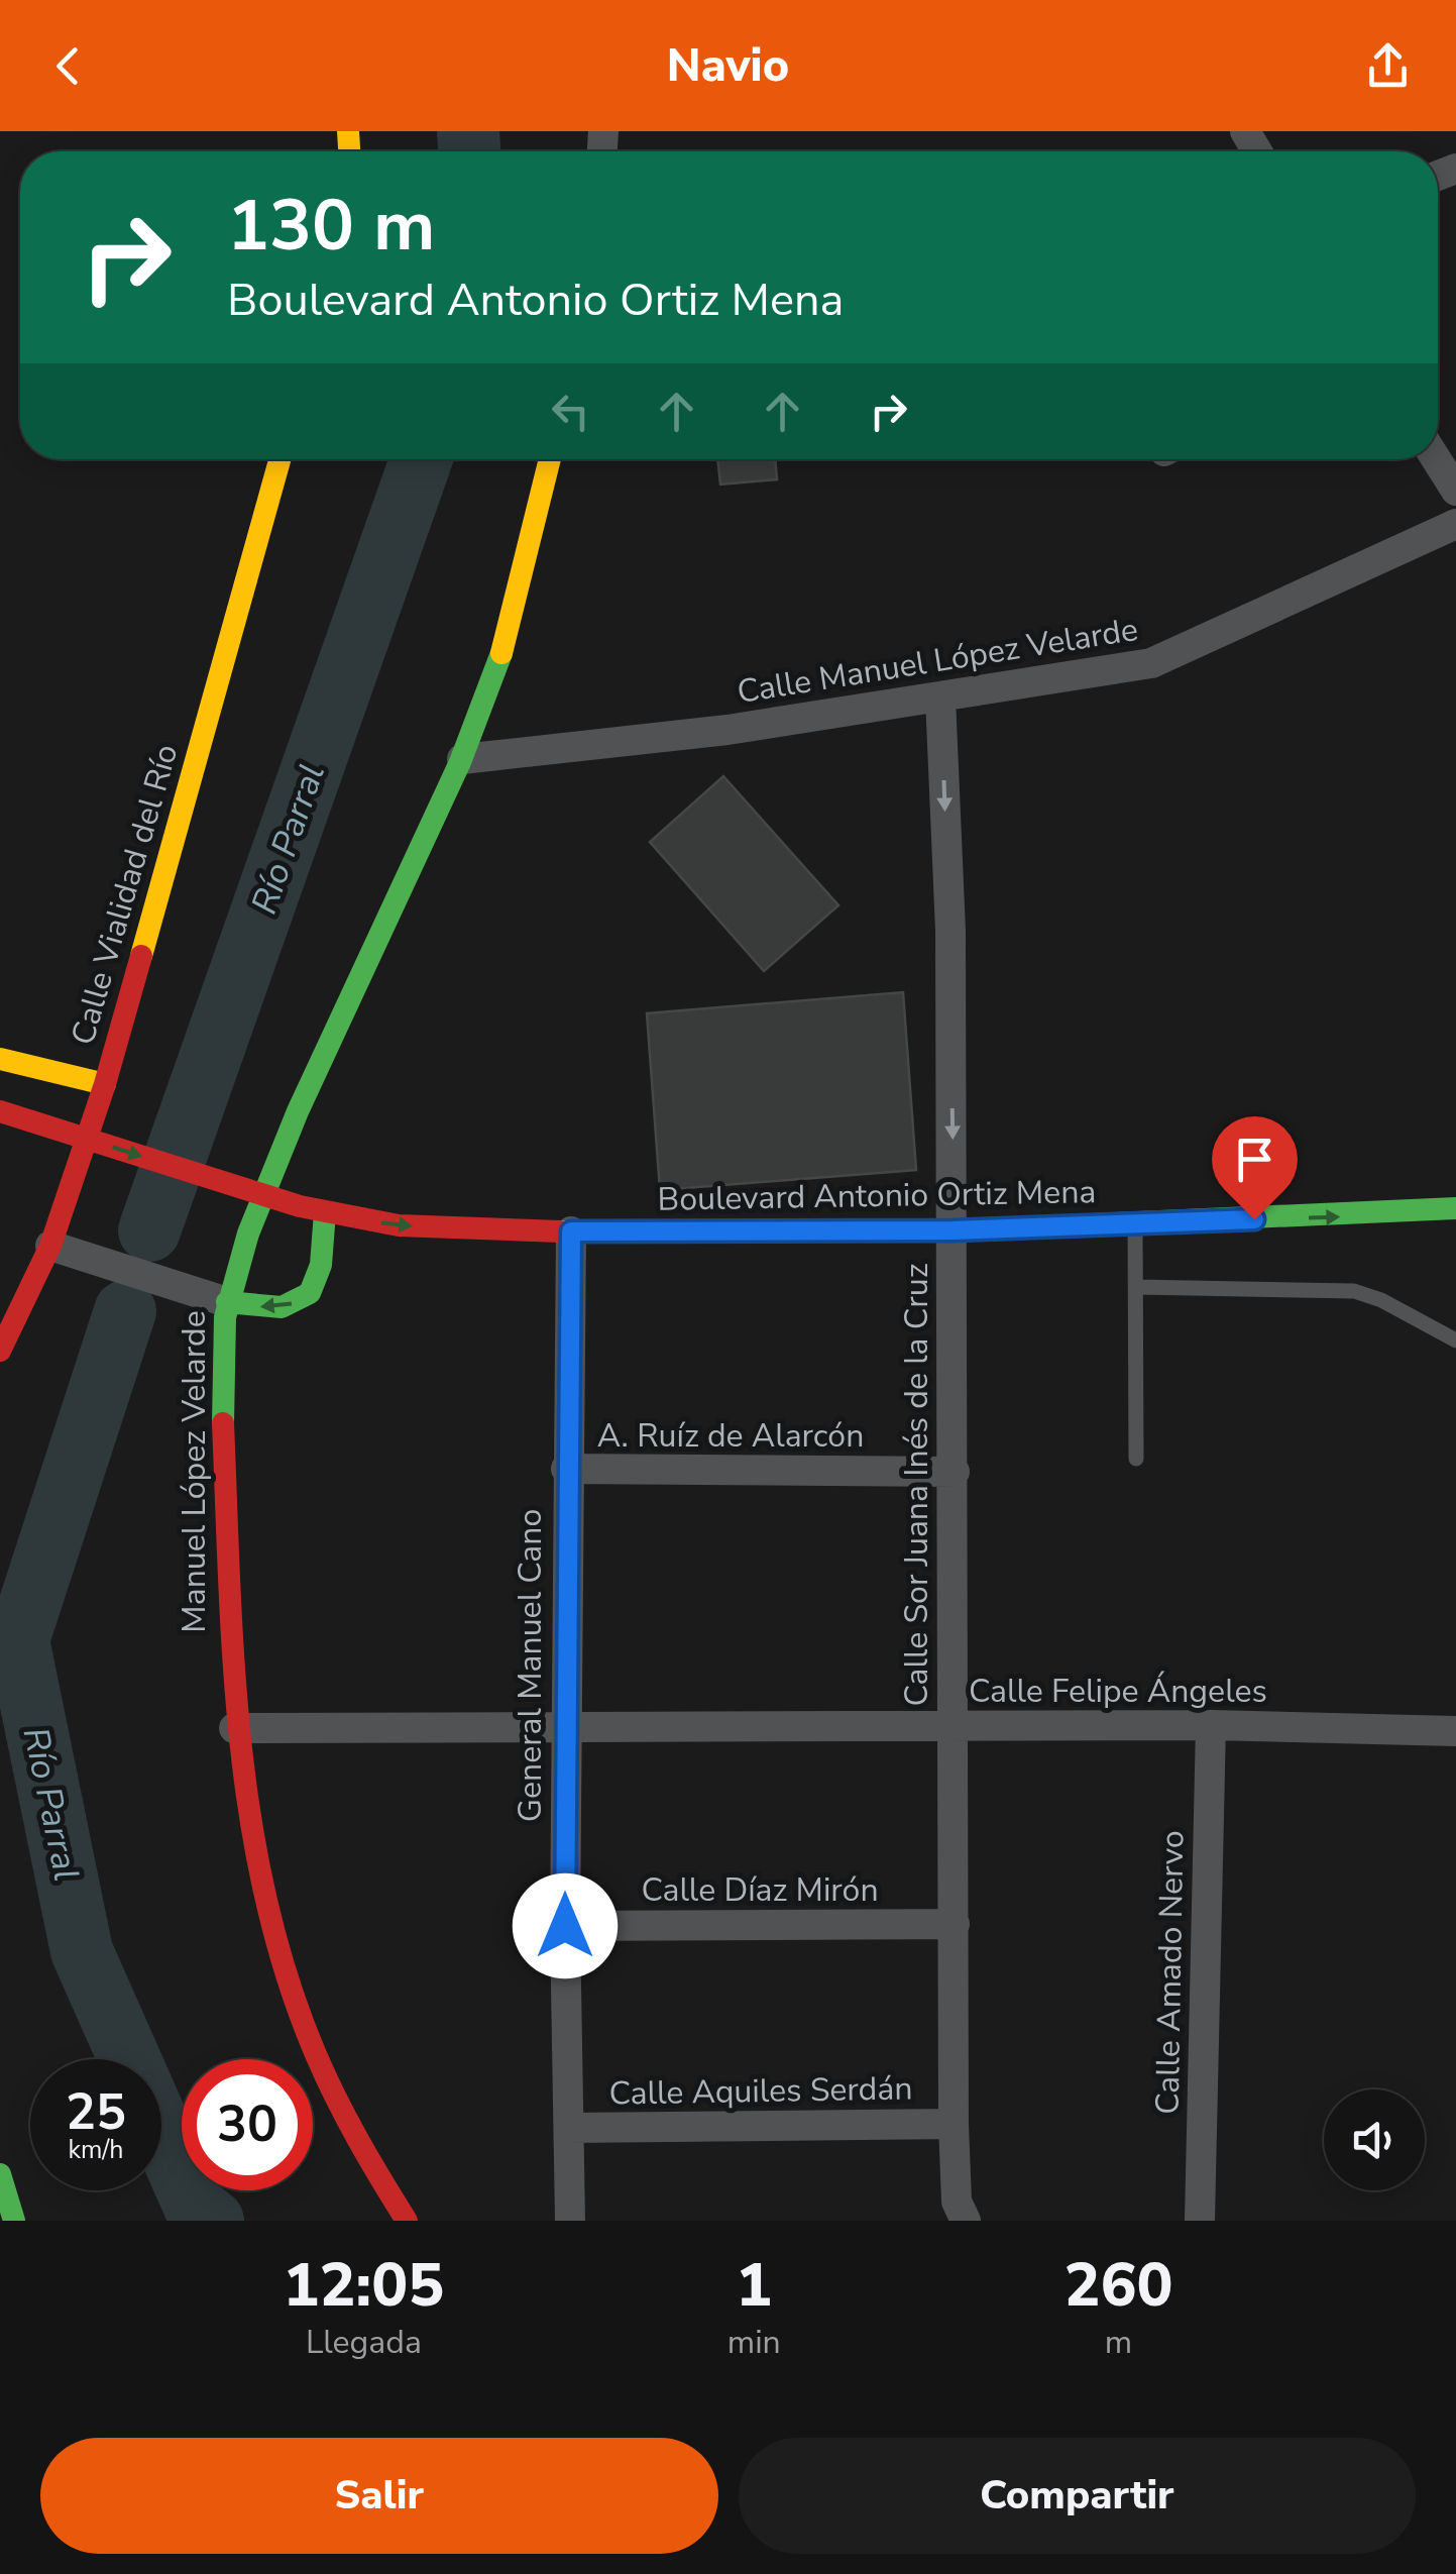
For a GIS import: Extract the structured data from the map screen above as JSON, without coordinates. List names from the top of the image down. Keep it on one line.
{"streets":{"main road":["Calle Vialidad del Río","Boulevard Antonio Ortiz Mena","Manuel López Velarde"],"street":["Calle Manuel López Velarde","A. Ruíz de Alarcón","Calle Sor Juana Inés de la Cruz","General Manuel Cano","Calle Felipe Ángeles","Calle Díaz Mirón","Calle Amado Nervo","Calle Aquiles Serdán"]},"crossings":[["Calle Manuel López Velarde","Manuel López Velarde"],["Calle Manuel López Velarde","Calle Sor Juana Inés de la Cruz"],["Boulevard Antonio Ortiz Mena","Calle Sor Juana Inés de la Cruz"],["Boulevard Antonio Ortiz Mena","General Manuel Cano"],["A. Ruíz de Alarcón","Calle Sor Juana Inés de la Cruz"],["A. Ruíz de Alarcón","General Manuel Cano"],["Manuel López Velarde","Calle Felipe Ángeles"],["Calle Sor Juana Inés de la Cruz","Calle Felipe Ángeles"],["Calle Sor Juana Inés de la Cruz","Calle Díaz Mirón"],["Calle Sor Juana Inés de la Cruz","Calle Aquiles Serdán"],["General Manuel Cano","Calle Felipe Ángeles"],["General Manuel Cano","Calle Díaz Mirón"],["General Manuel Cano","Calle Aquiles Serdán"],["Calle Felipe Ángeles","Calle Amado Nervo"]],"one_way":["Boulevard Antonio Ortiz Mena","Calle Sor Juana Inés de la Cruz"],"water":["Río Parral"],"page":{"header":"Navio","turn":["130 m","Boulevard Antonio Ortiz Mena"],"speed":"25 km/h","limit":"30","eta":["12:05","Llegada","1","min","260","m"],"buttons":["Salir","Compartir"]}}
